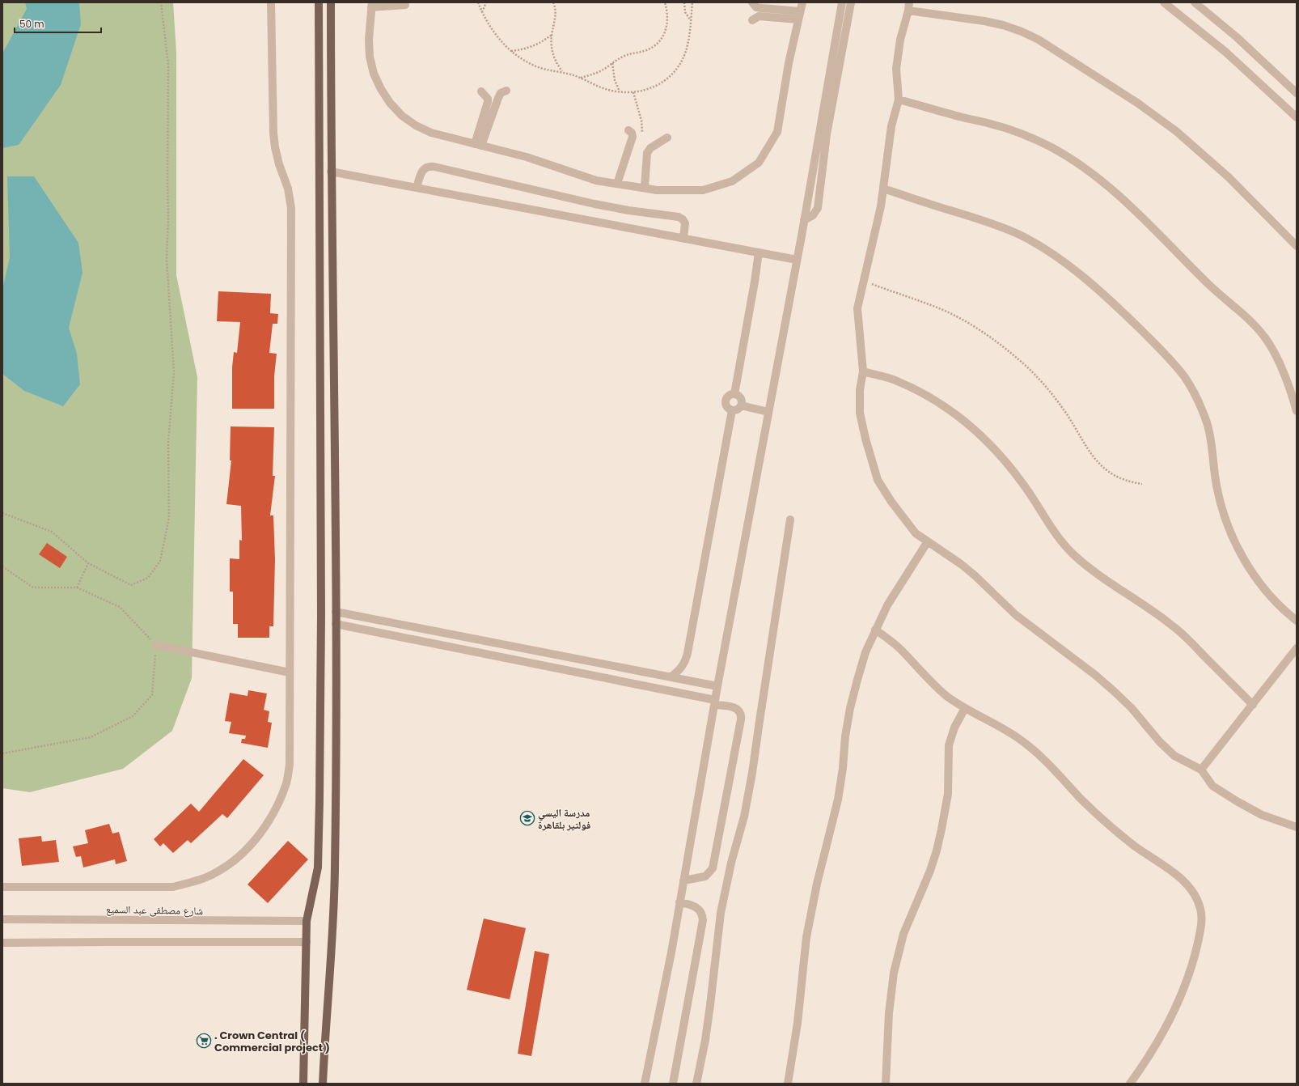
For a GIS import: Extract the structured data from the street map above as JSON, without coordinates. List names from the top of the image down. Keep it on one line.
{"streets":{"street":["شارع مصطفى عبد السميع"]},"places":{"school or university":["مدرسة اليسي فولتير بلقاهرة"],"supermarket":[". Crown Central ( Commercial project )"]},"scale_bar":"50 m"}
